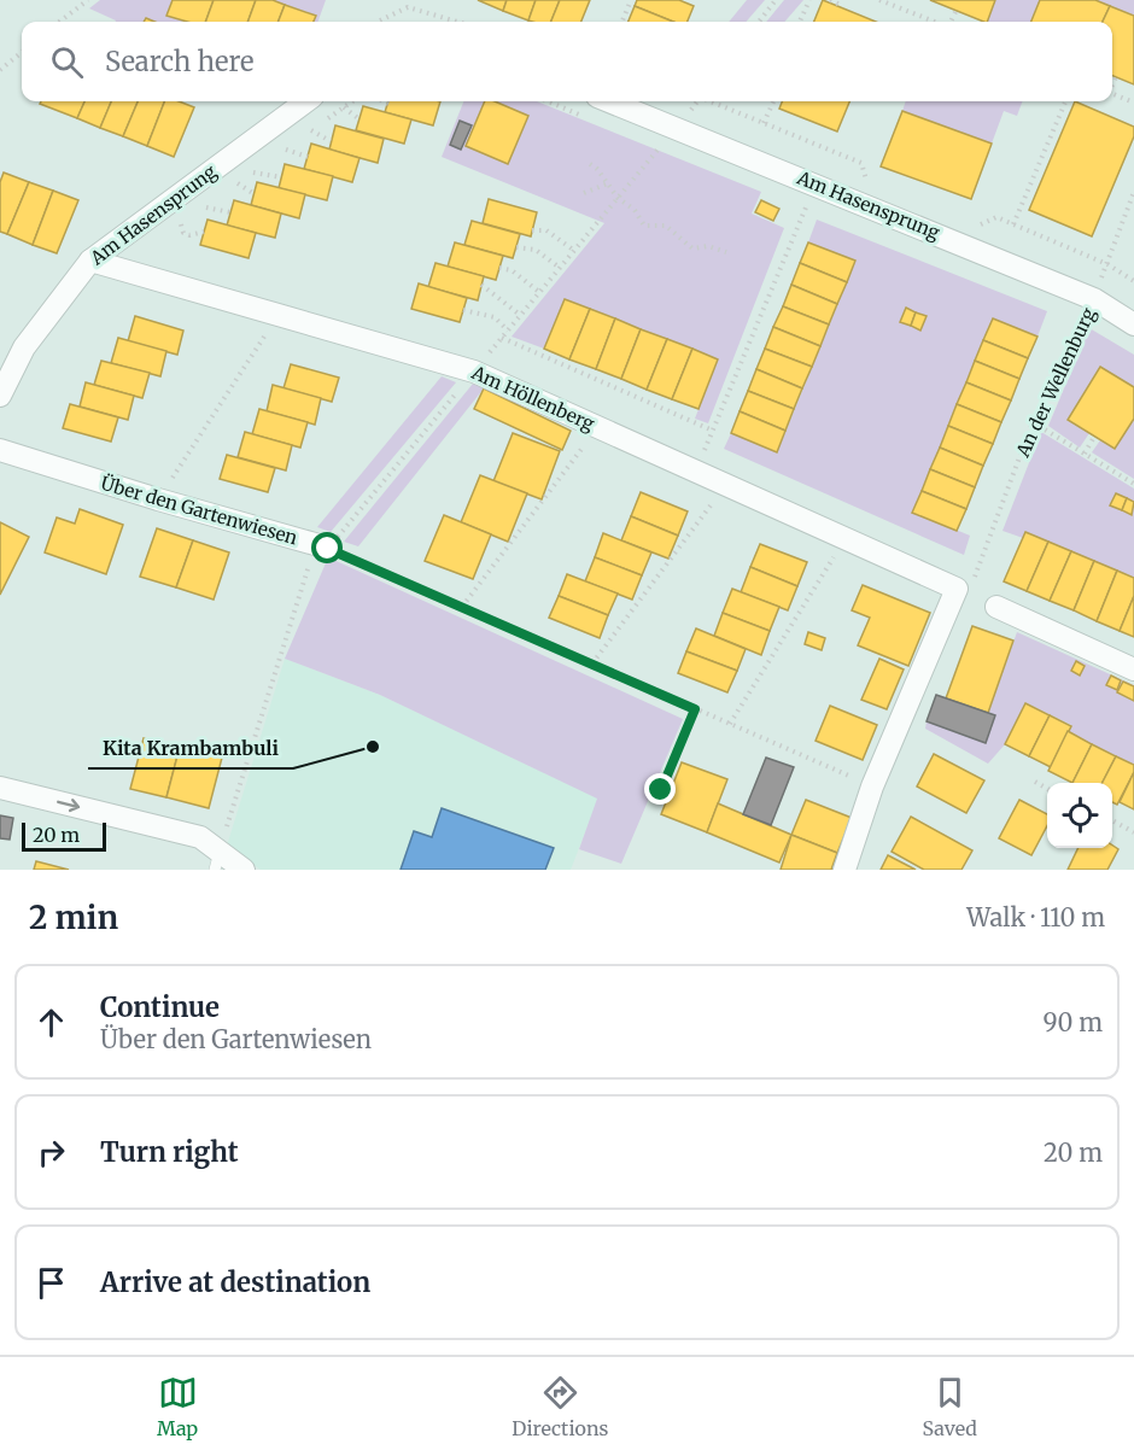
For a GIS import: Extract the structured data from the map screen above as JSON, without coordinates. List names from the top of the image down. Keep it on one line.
{"streets":{"street":["Am Hasensprung","Am Höllenberg","Über den Gartenwiesen"],"path":["An der Wellenburg"]},"crossings":[["Am Hasensprung","An der Wellenburg"],["Am Hasensprung","Am Höllenberg"],["Am Höllenberg","Über den Gartenwiesen"]],"places":["Kita Krambambuli"],"scale_bar":"20 m","page":{"search":"Search here","scale":"20 m","heading":["2 min","Walk · 110 m"],"list":[["Continue","Über den Gartenwiesen","90 m"],["Turn right","20 m"],"Arrive at destination"],"nav":["Map","Directions","Saved"]}}
